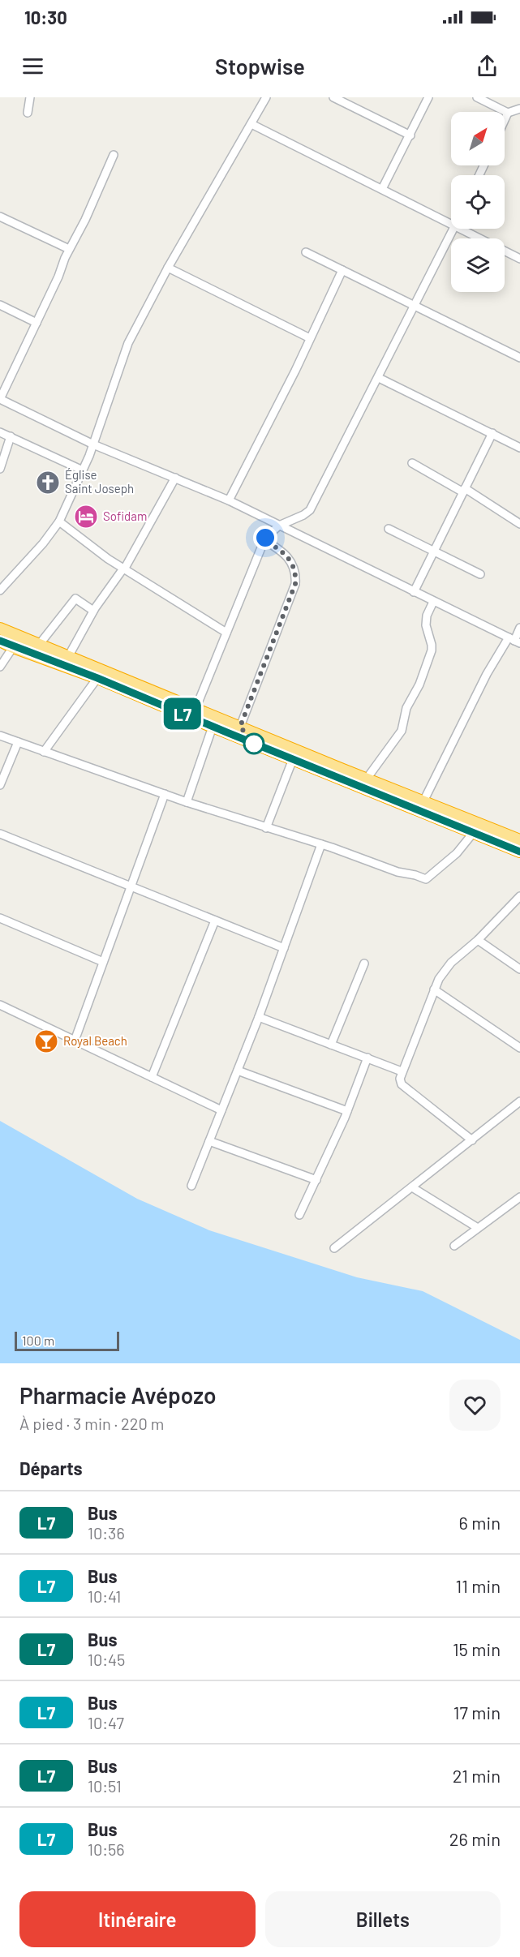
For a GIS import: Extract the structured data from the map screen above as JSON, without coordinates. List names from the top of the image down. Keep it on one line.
{"places":{"church":["Église Saint Joseph"],"hotel":["Sofidam"],"bar":["Royal Beach"]},"lines":["bus line L7"],"scale_bar":"100 m","north":"top right","page":{"status":"10:30","header":"Stopwise","on_map":"L7","scale":"100 m","heading":[["Pharmacie Avépozo","À pied · 3 min · 220 m"],"Départs"],"list":[{"mark":"L7","name":"Bus","note":"10:36","value":"6 min"},{"mark":"L7","name":"Bus","note":"10:41","value":"11 min"},{"mark":"L7","name":"Bus","note":"10:45","value":"15 min"},{"mark":"L7","name":"Bus","note":"10:47","value":"17 min"},{"mark":"L7","name":"Bus","note":"10:51","value":"21 min"},{"mark":"L7","name":"Bus","note":"10:56","value":"26 min"}],"buttons":["Itinéraire","Billets"]}}
